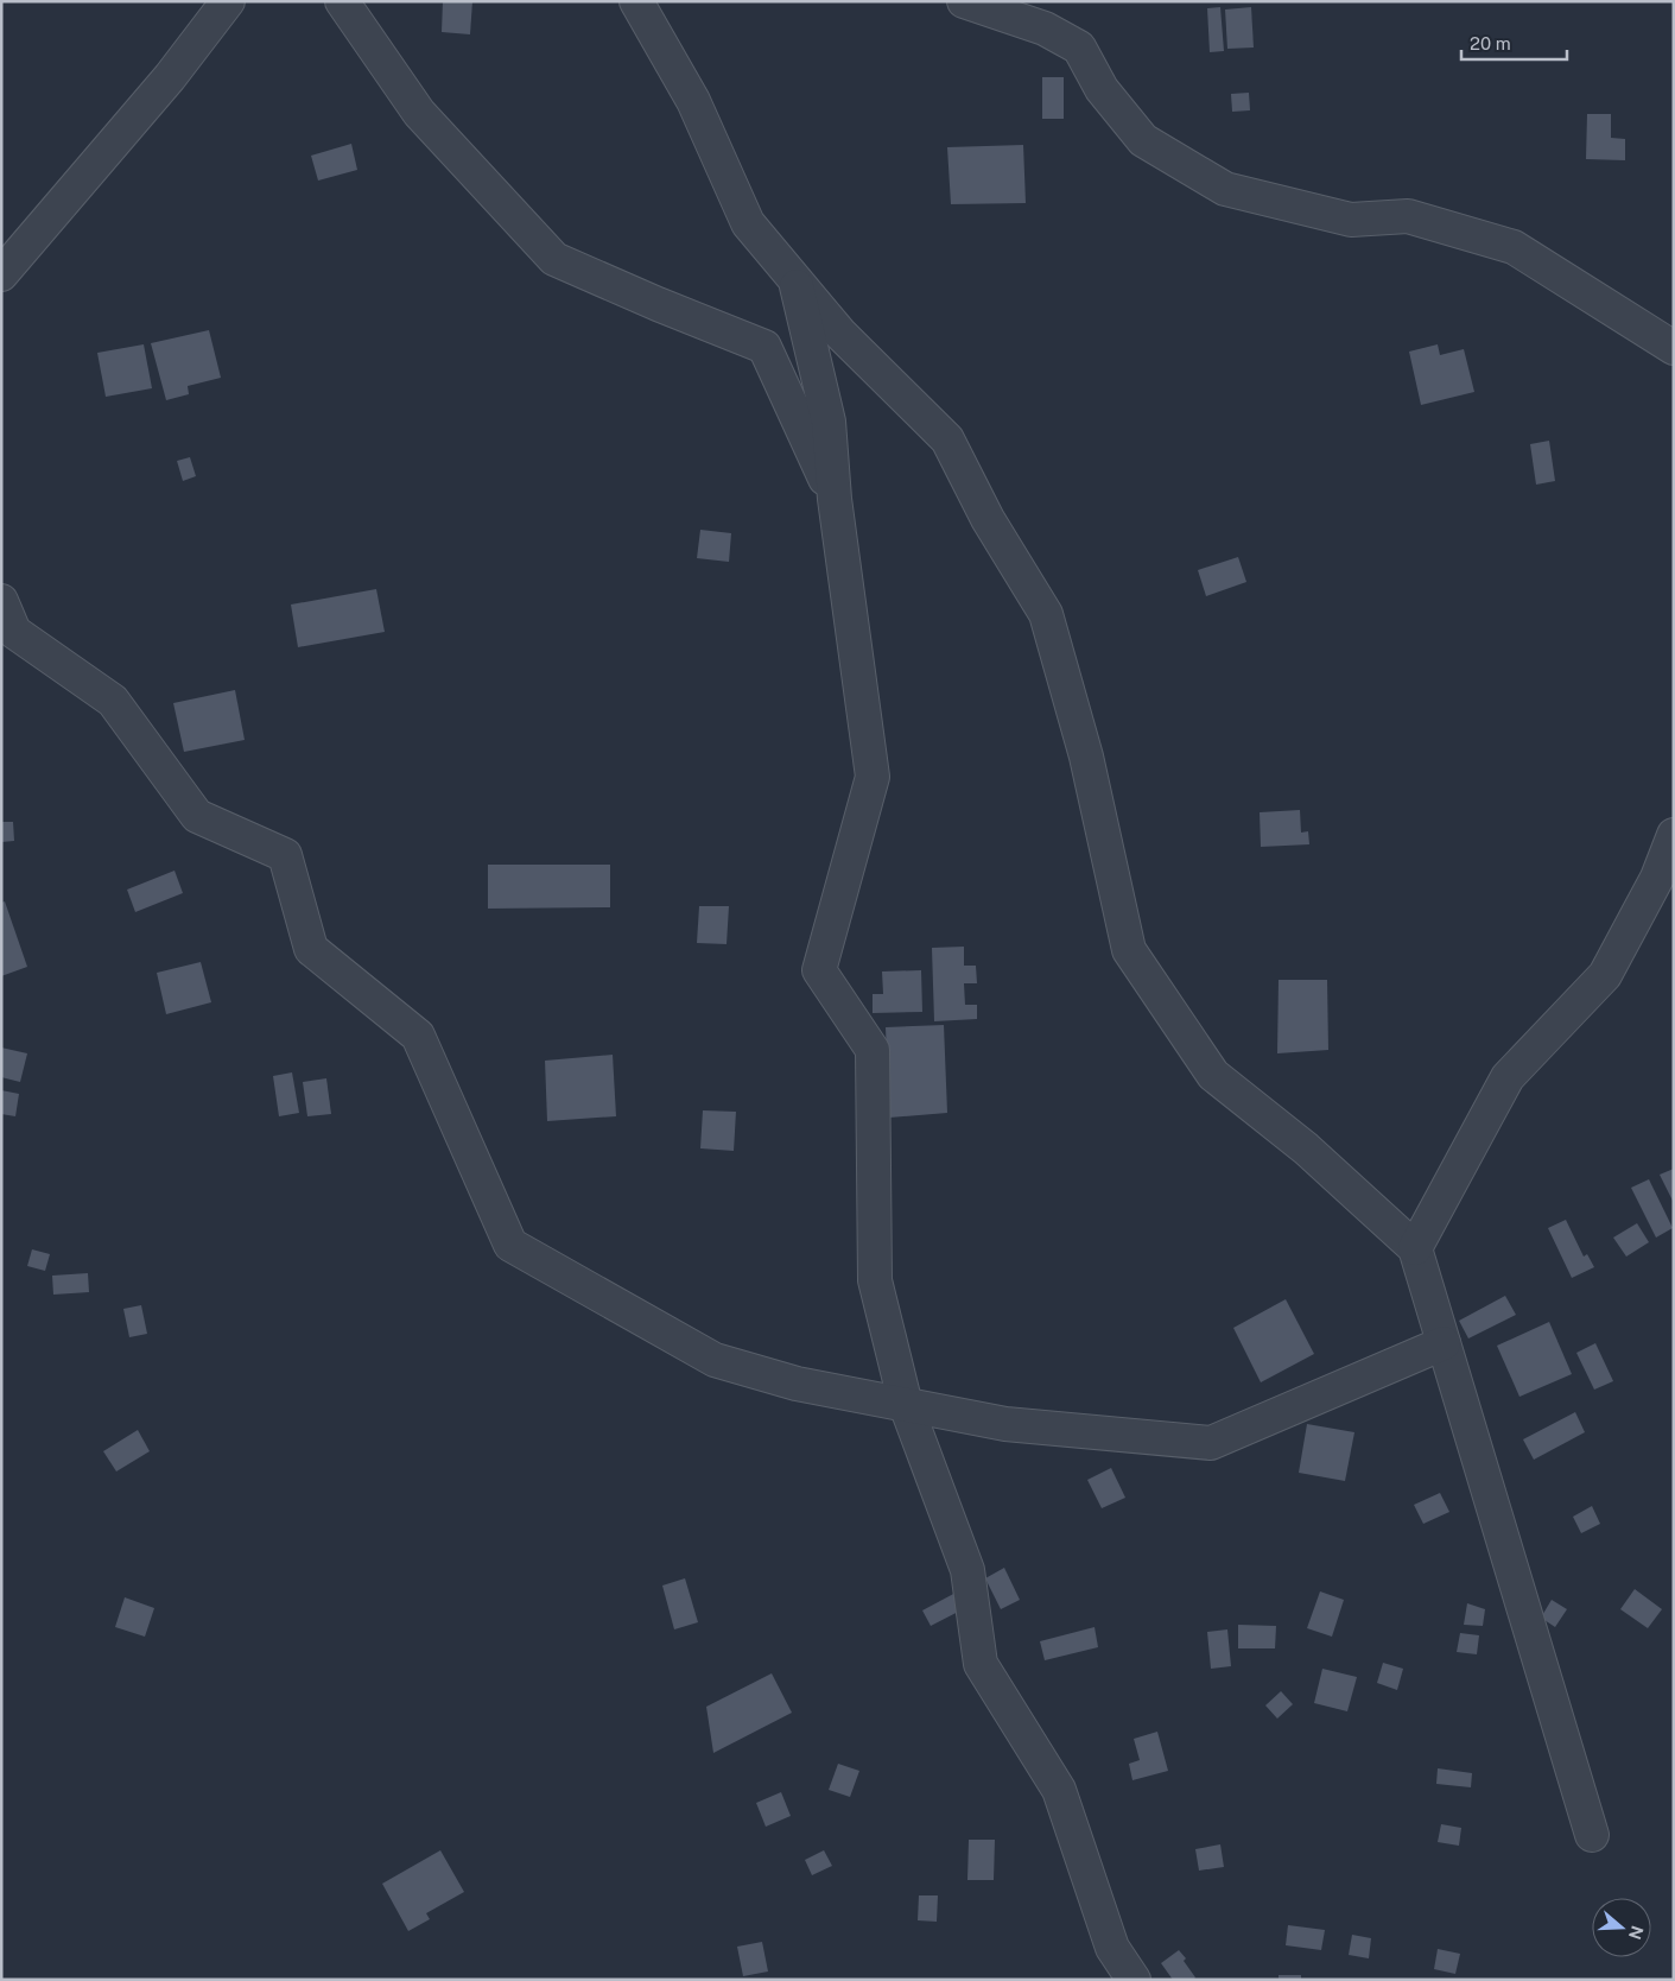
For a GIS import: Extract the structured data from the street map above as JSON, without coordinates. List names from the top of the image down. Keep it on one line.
{"scale_bar":"20 m","north":"right"}
